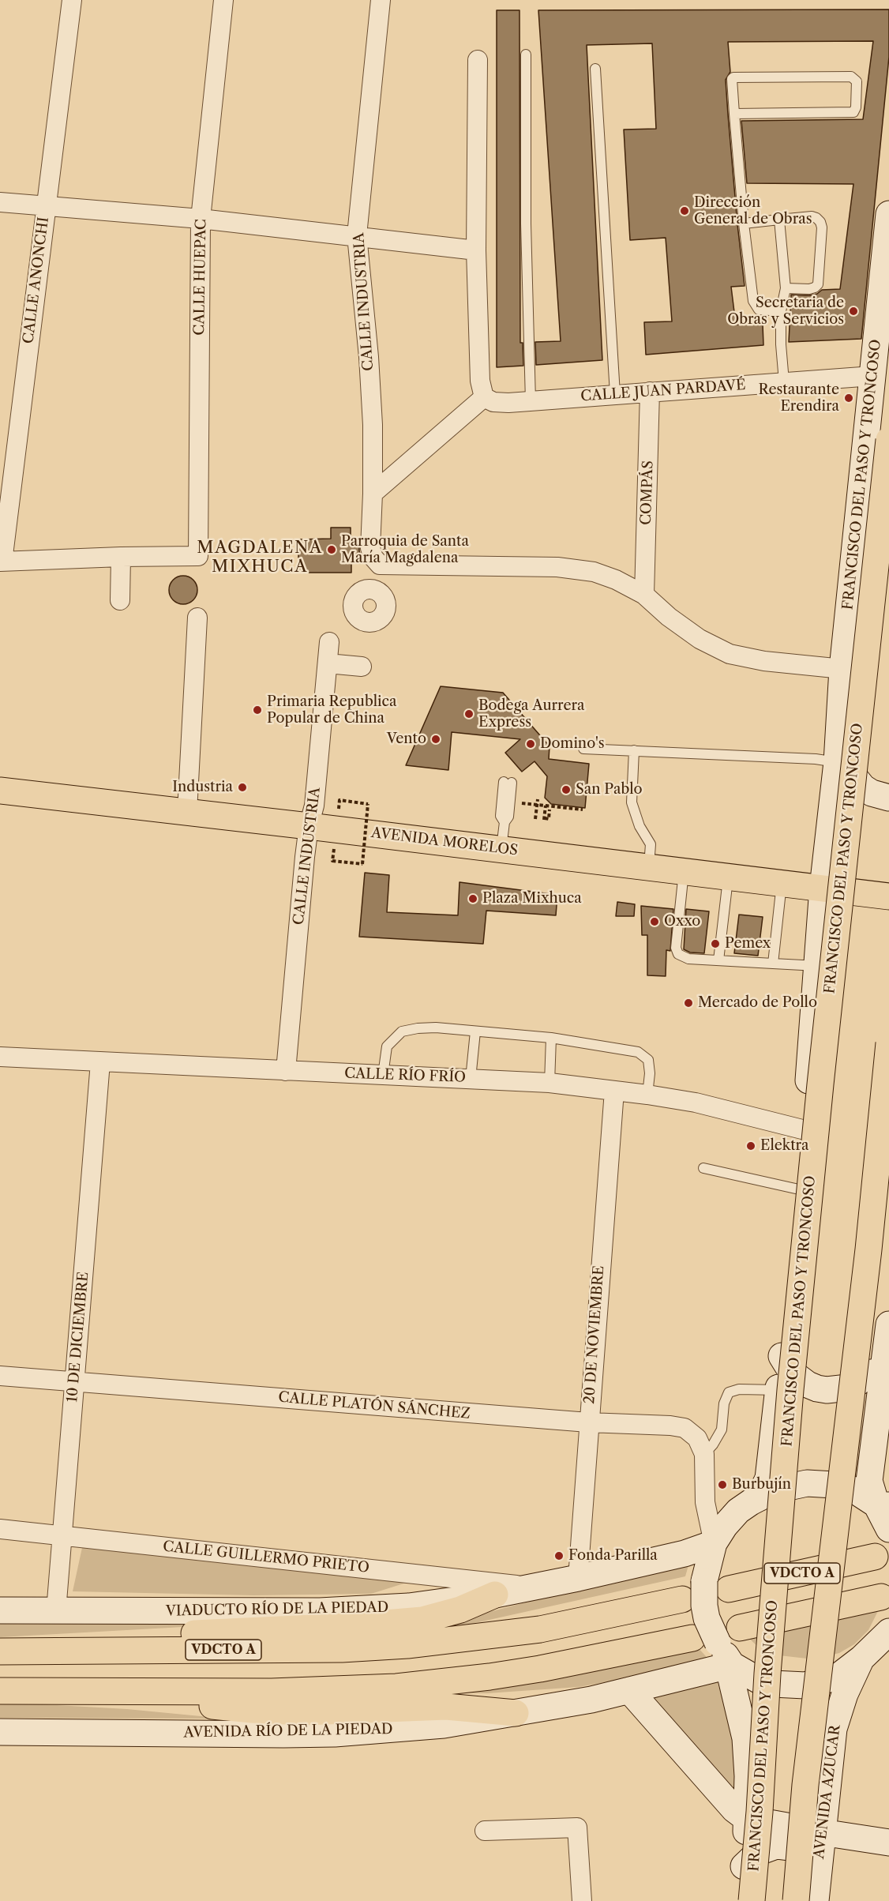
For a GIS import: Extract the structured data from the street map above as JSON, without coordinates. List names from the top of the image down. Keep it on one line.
{"streets":{"main road":["FRANCISCO DEL PASO Y TRONCOSO","AVENIDA MORELOS","VDCTO A","VIADUCTO RÍO DE LA PIEDAD","AVENIDA RÍO DE LA PIEDAD","AVENIDA AZUCAR"],"street":["CALLE HUEPAC","CALLE ANONCHI","CALLE INDUSTRIA","CALLE JUAN PARDAVÉ","COMPÁS","CALLE RÍO FRÍO","20 DE NOVIEMBRE","10 DE DICIEMBRE","CALLE PLATÓN SÁNCHEZ","CALLE GUILLERMO PRIETO"]},"crossings":[["CALLE INDUSTRIA","AVENIDA MORELOS"],["CALLE INDUSTRIA","CALLE RÍO FRÍO"],["CALLE JUAN PARDAVÉ","FRANCISCO DEL PASO Y TRONCOSO"],["CALLE JUAN PARDAVÉ","COMPÁS"],["FRANCISCO DEL PASO Y TRONCOSO","AVENIDA MORELOS"],["FRANCISCO DEL PASO Y TRONCOSO","CALLE RÍO FRÍO"],["CALLE RÍO FRÍO","20 DE NOVIEMBRE"],["CALLE RÍO FRÍO","10 DE DICIEMBRE"],["20 DE NOVIEMBRE","CALLE PLATÓN SÁNCHEZ"],["20 DE NOVIEMBRE","VIADUCTO RÍO DE LA PIEDAD"],["10 DE DICIEMBRE","CALLE PLATÓN SÁNCHEZ"],["10 DE DICIEMBRE","CALLE GUILLERMO PRIETO"],["10 DE DICIEMBRE","VIADUCTO RÍO DE LA PIEDAD"],["CALLE GUILLERMO PRIETO","VIADUCTO RÍO DE LA PIEDAD"]],"districts":["MAGDALENA MIXHUCA"],"places":["Dirección General de Obras","Secretaria de Obras y Servicios","Restaurante Erendira","Parroquia de Santa María Magdalena","Primaria Republica Popular de China","Bodega Aurrera Express","Vento","Domino's","Industria","San Pablo","Plaza Mixhuca","Oxxo","Pemex","Mercado de Pollo","Elektra","Burbujín","Fonda Parilla"]}
